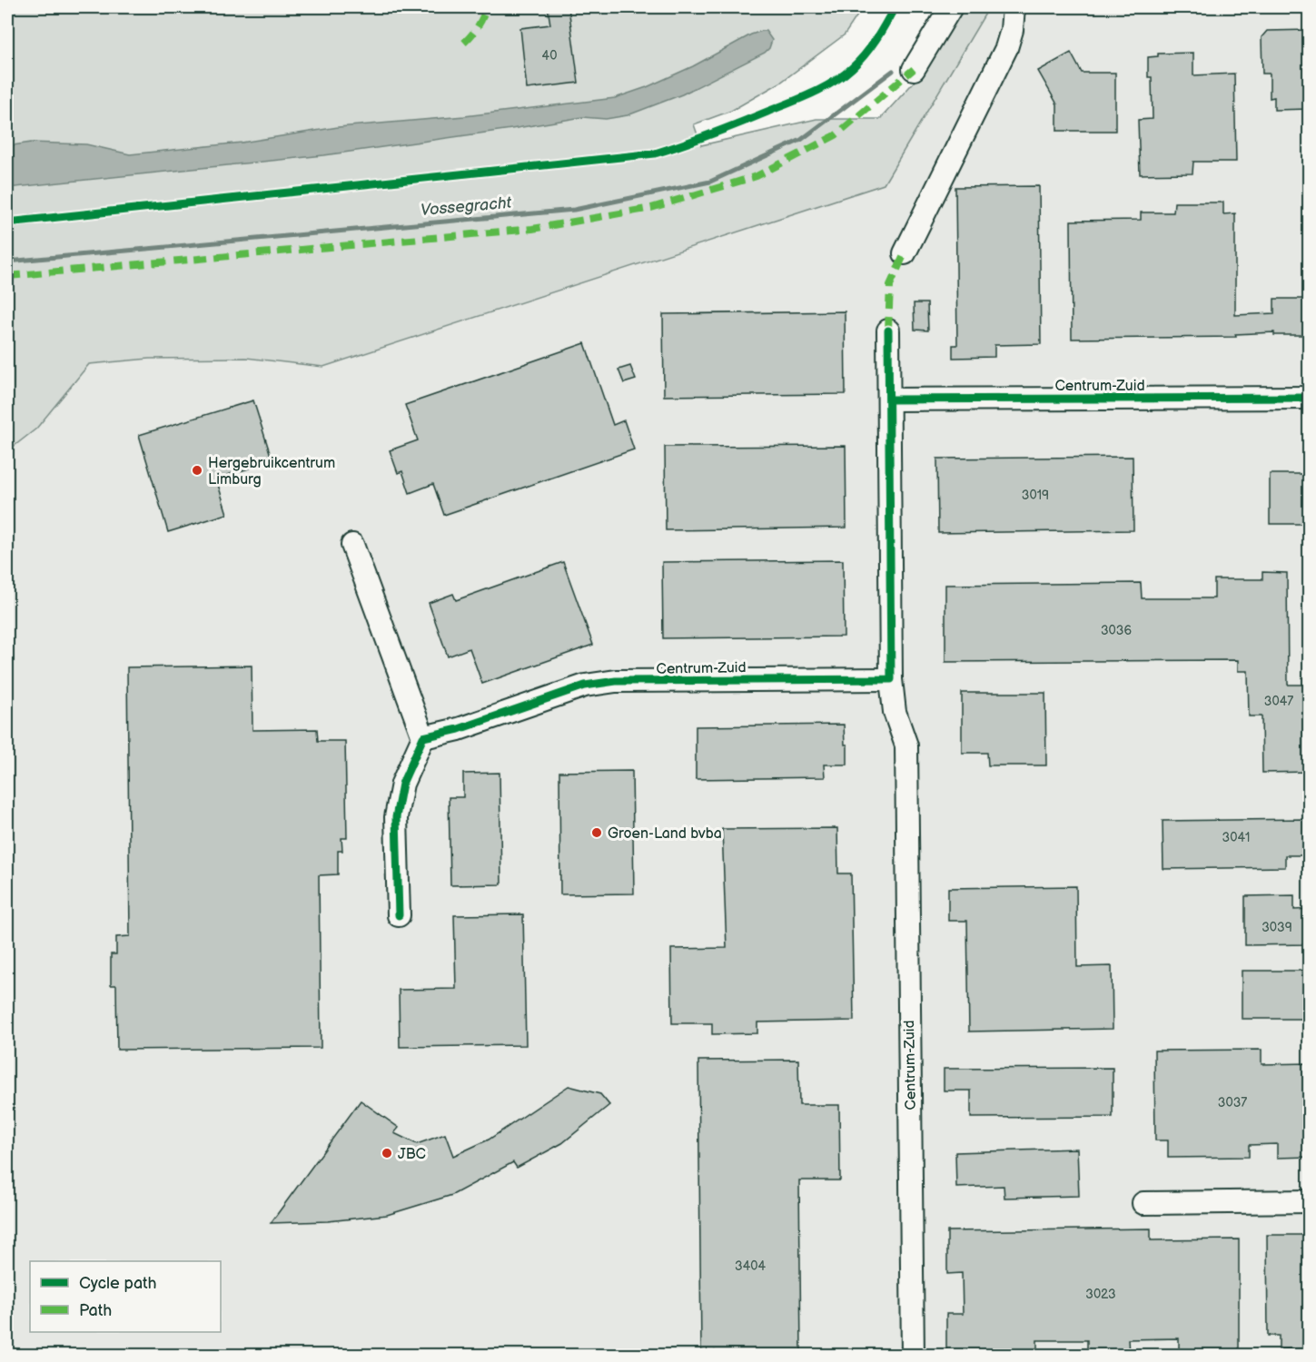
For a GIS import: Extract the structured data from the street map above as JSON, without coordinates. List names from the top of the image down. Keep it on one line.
{"streets":{"street":["Centrum-Zuid"]},"water":["Vossegracht"],"places":["Hergebruikcentrum Limburg","Groen-Land bvba","JBC"],"house_numbers":["40","3019","3036","3047","3041","3039","3037","3404","3023"],"legend":["Cycle path","Path"]}
